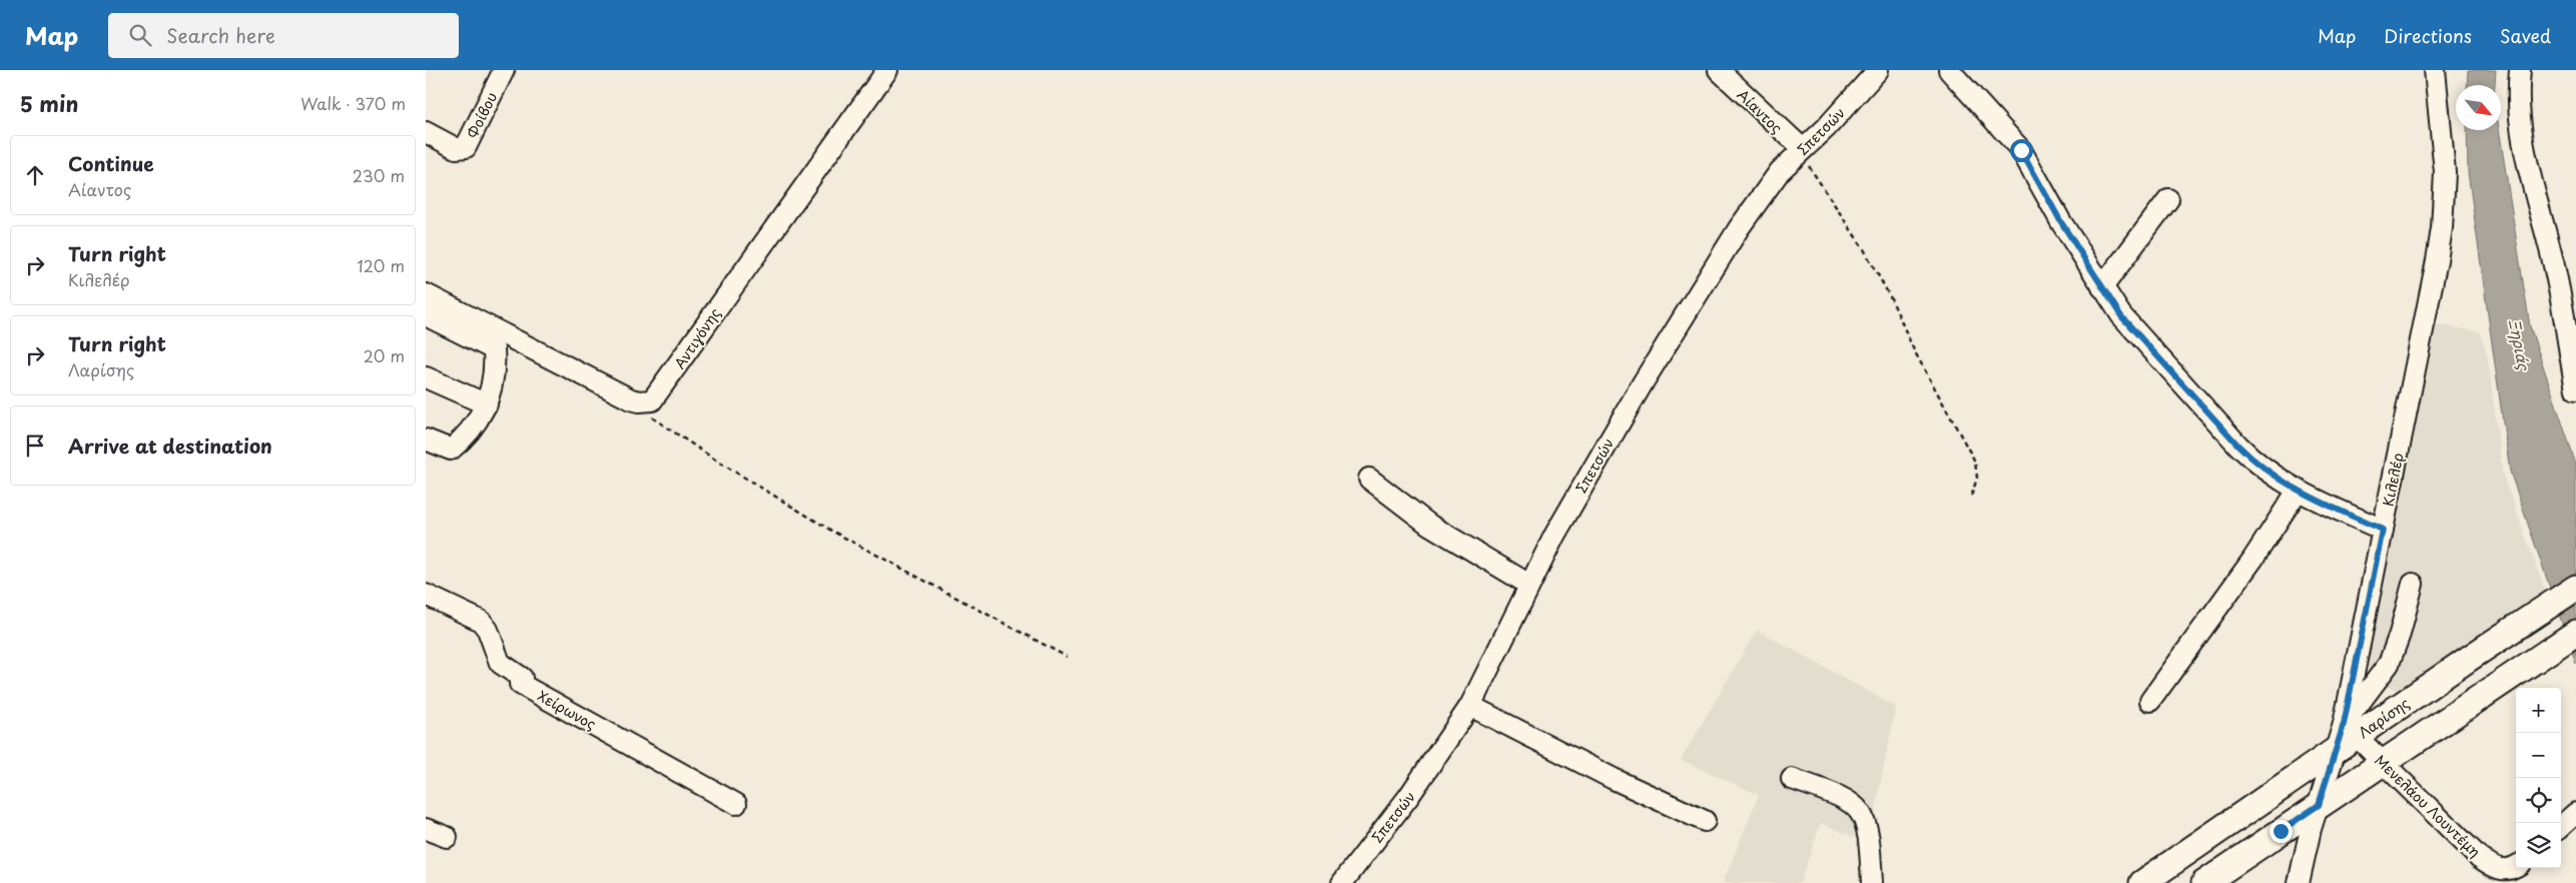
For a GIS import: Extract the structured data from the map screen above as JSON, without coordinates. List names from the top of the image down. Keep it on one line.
{"streets":{"main road":["Λαρίσης"],"street":["Αίαντος","Φοίβου","Σπετσών","Αντιγόνης","Κιλελέρ","Χείρωνος","Μενελάου Λουντέμη"]},"crossings":[["Αίαντος","Σπετσών"],["Κιλελέρ","Λαρίσης"],["Κιλελέρ","Μενελάου Λουντέμη"],["Λαρίσης","Μενελάου Λουντέμη"]],"water":["Ξηριάς"],"north":"bottom right","page":{"header":"Map","search":"Search here","nav":["Map","Directions","Saved"],"heading":["5 min","Walk · 370 m"],"list":[["Continue","Αίαντος","230 m"],["Turn right","Κιλελέρ","120 m"],["Turn right","Λαρίσης","20 m"],"Arrive at destination"],"map_buttons":["+","−"]}}
